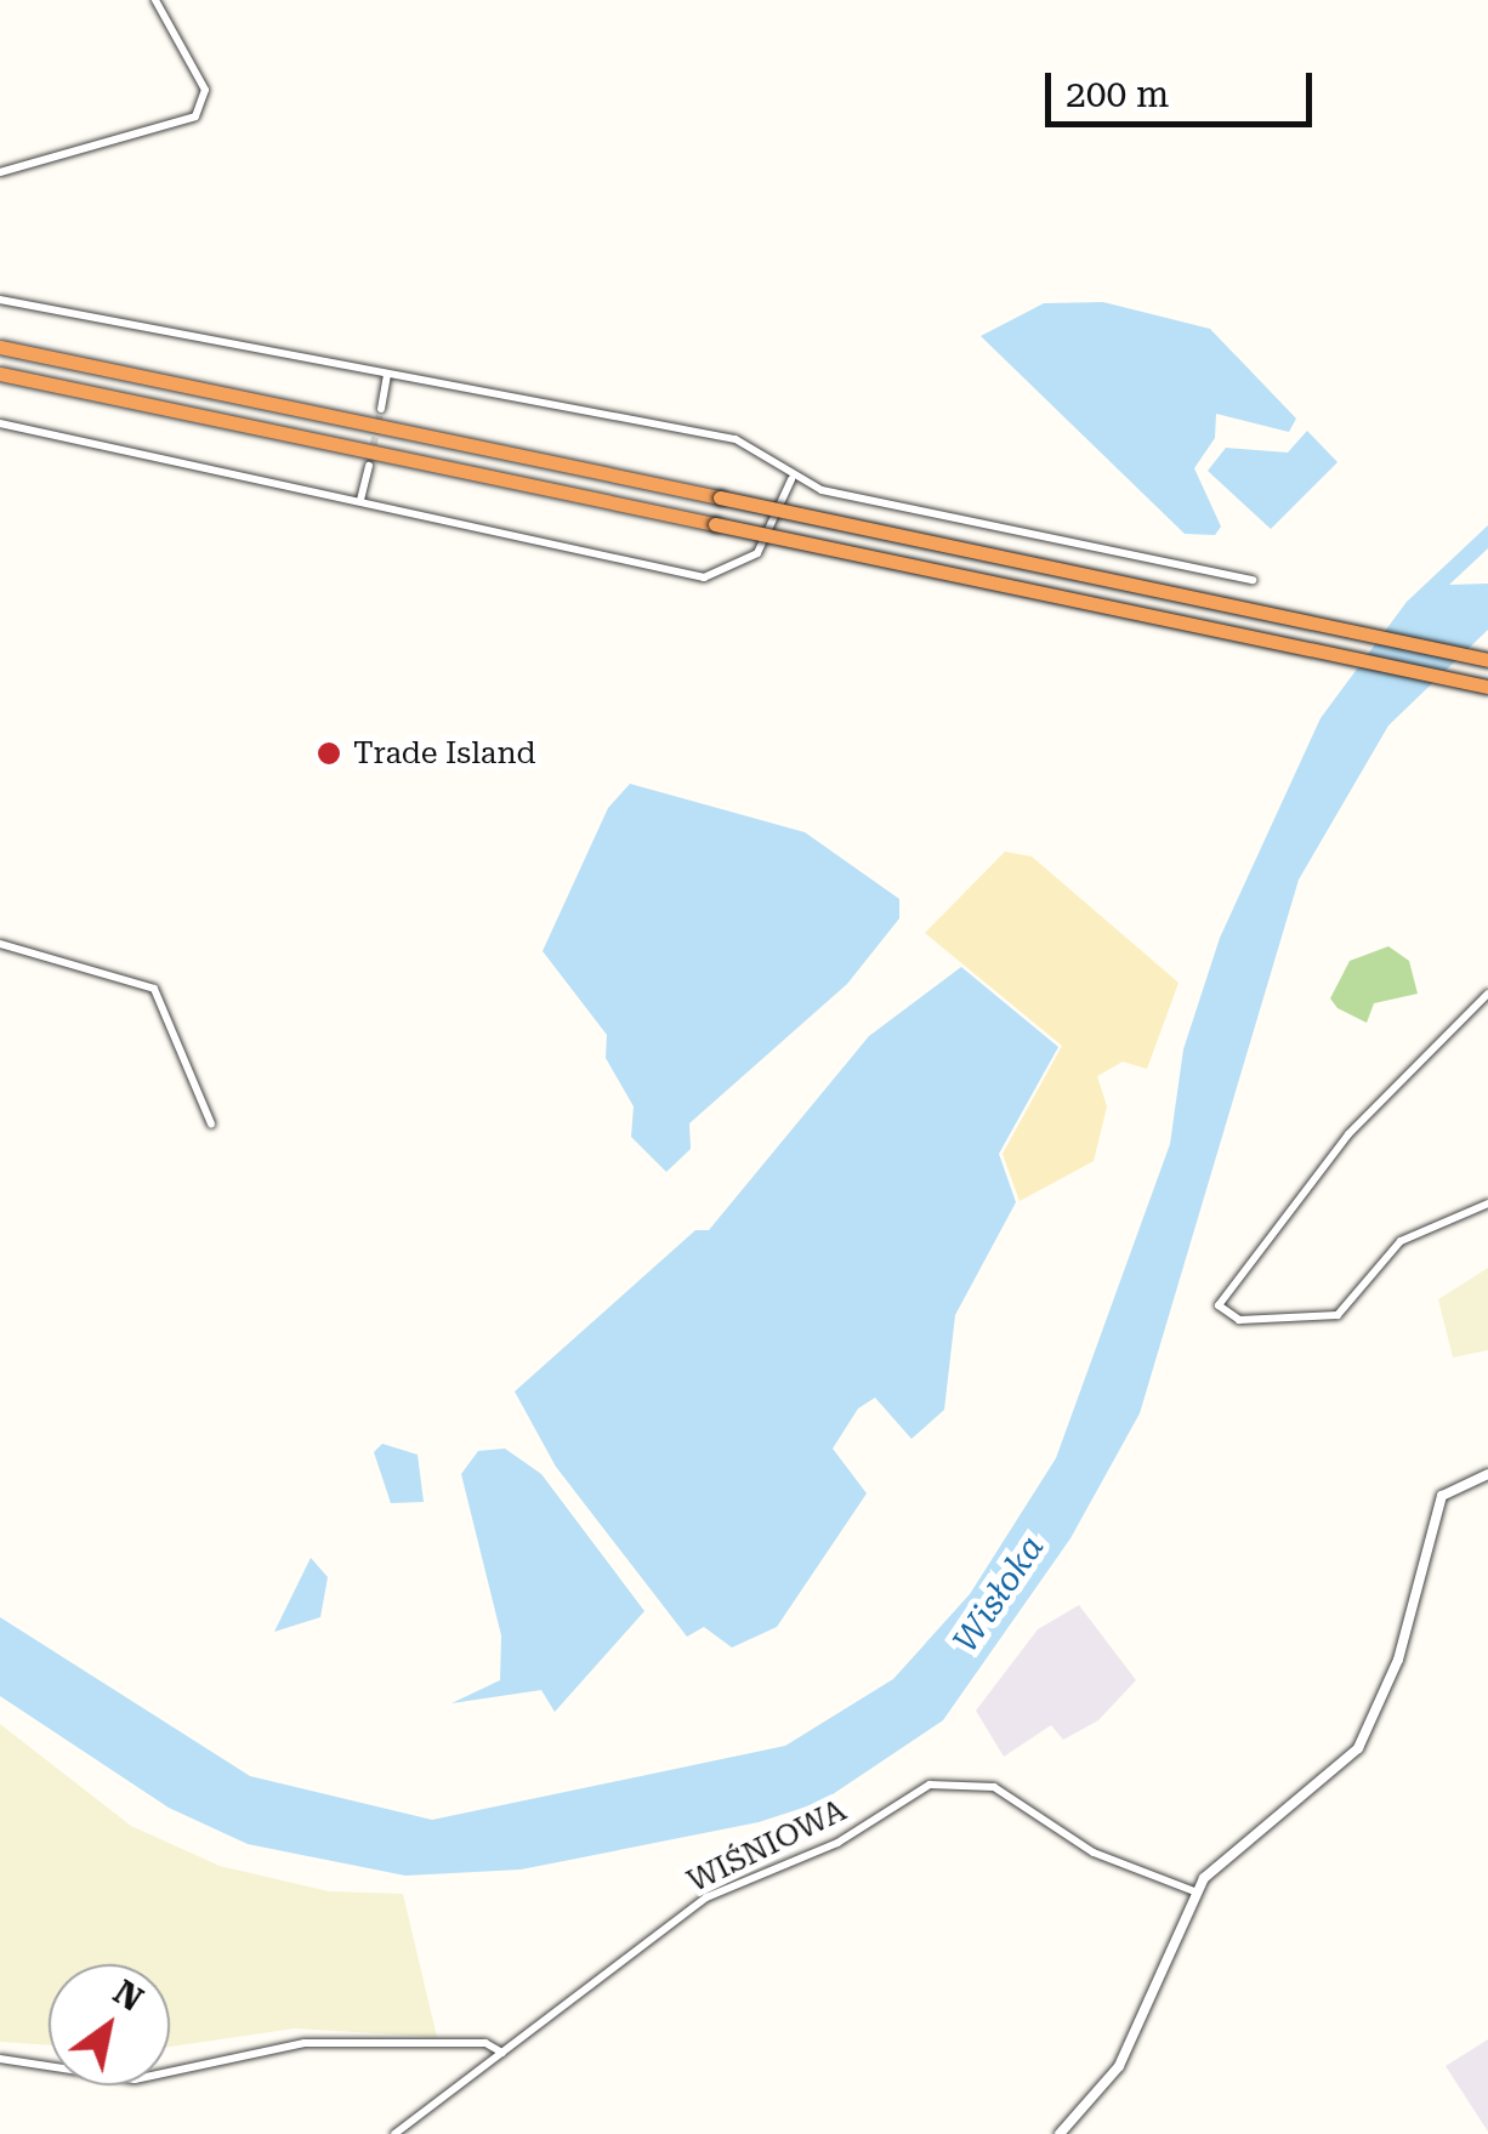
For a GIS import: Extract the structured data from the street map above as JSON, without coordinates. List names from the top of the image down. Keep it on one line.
{"streets":{"street":["WIŚNIOWA"]},"water":["Wisłoka"],"places":["Trade Island"],"scale_bar":"200 m","north":"top right"}
